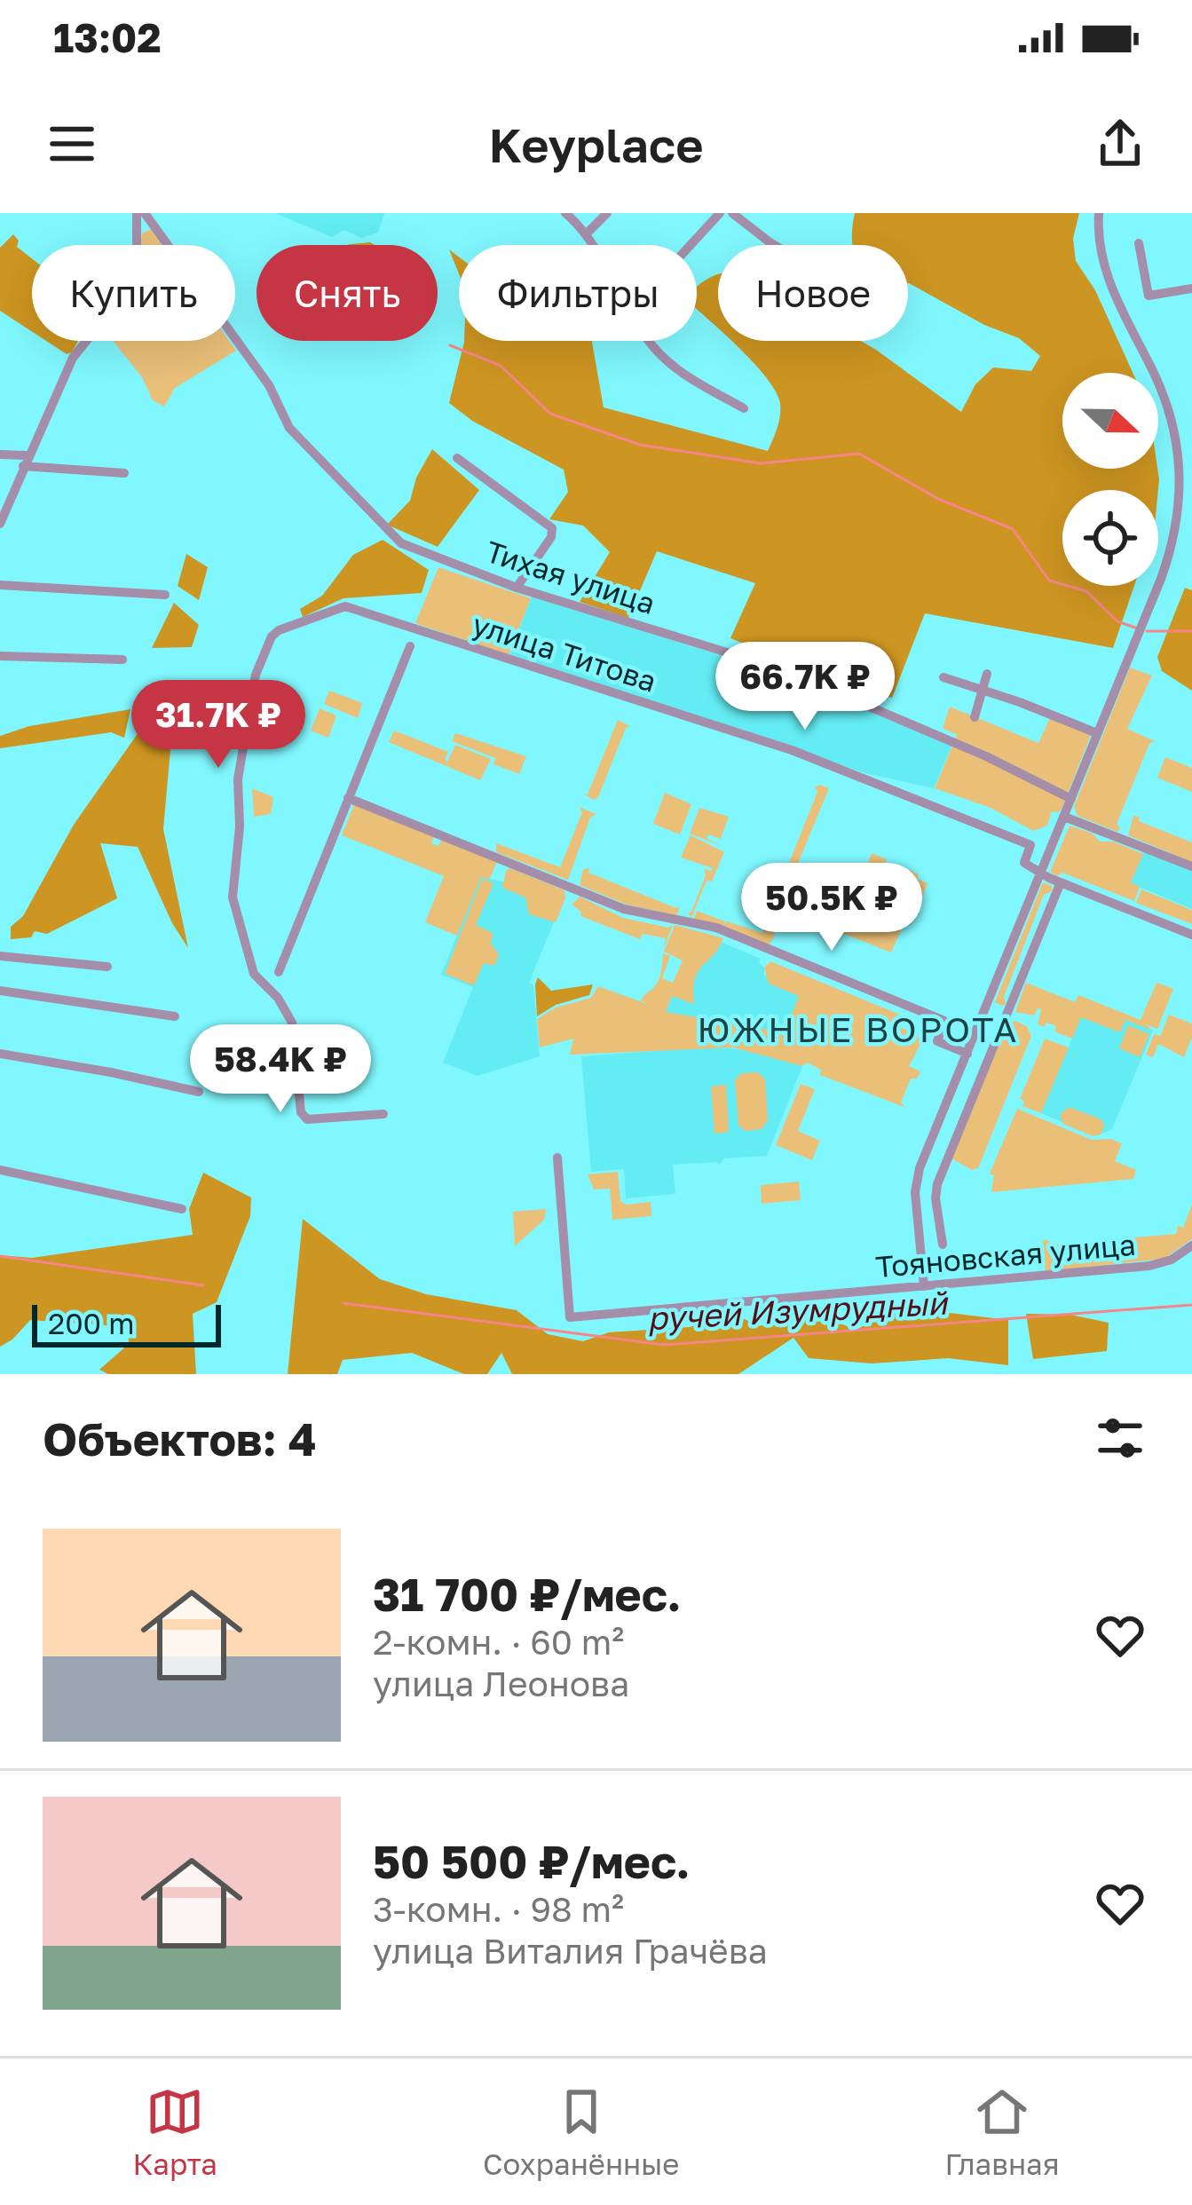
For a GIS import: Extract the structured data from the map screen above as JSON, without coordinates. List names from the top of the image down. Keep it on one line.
{"streets":{"street":["Тихая улица","улица Титова","Тояновская улица"]},"districts":["ЮЖНЫЕ ВОРОТА"],"water":["ручей Изумрудный"],"scale_bar":"200 m","north":"right","page":{"status":"13:02","header":"Keyplace","chip":["Купить","Снять","Фильтры","Новое"],"price":["66.7K ₽","31.7K ₽","50.5K ₽","58.4K ₽"],"scale":"200 m","heading":"Объектов: 4","list":[{"name":"31 700 ₽/мес.","note":"2-комн. · 60 m² · улица Леонова"},{"name":"50 500 ₽/мес.","note":"3-комн. · 98 m² · улица Виталия Грачёва"}],"tabs":["Карта","Сохранённые","Главная"]}}
